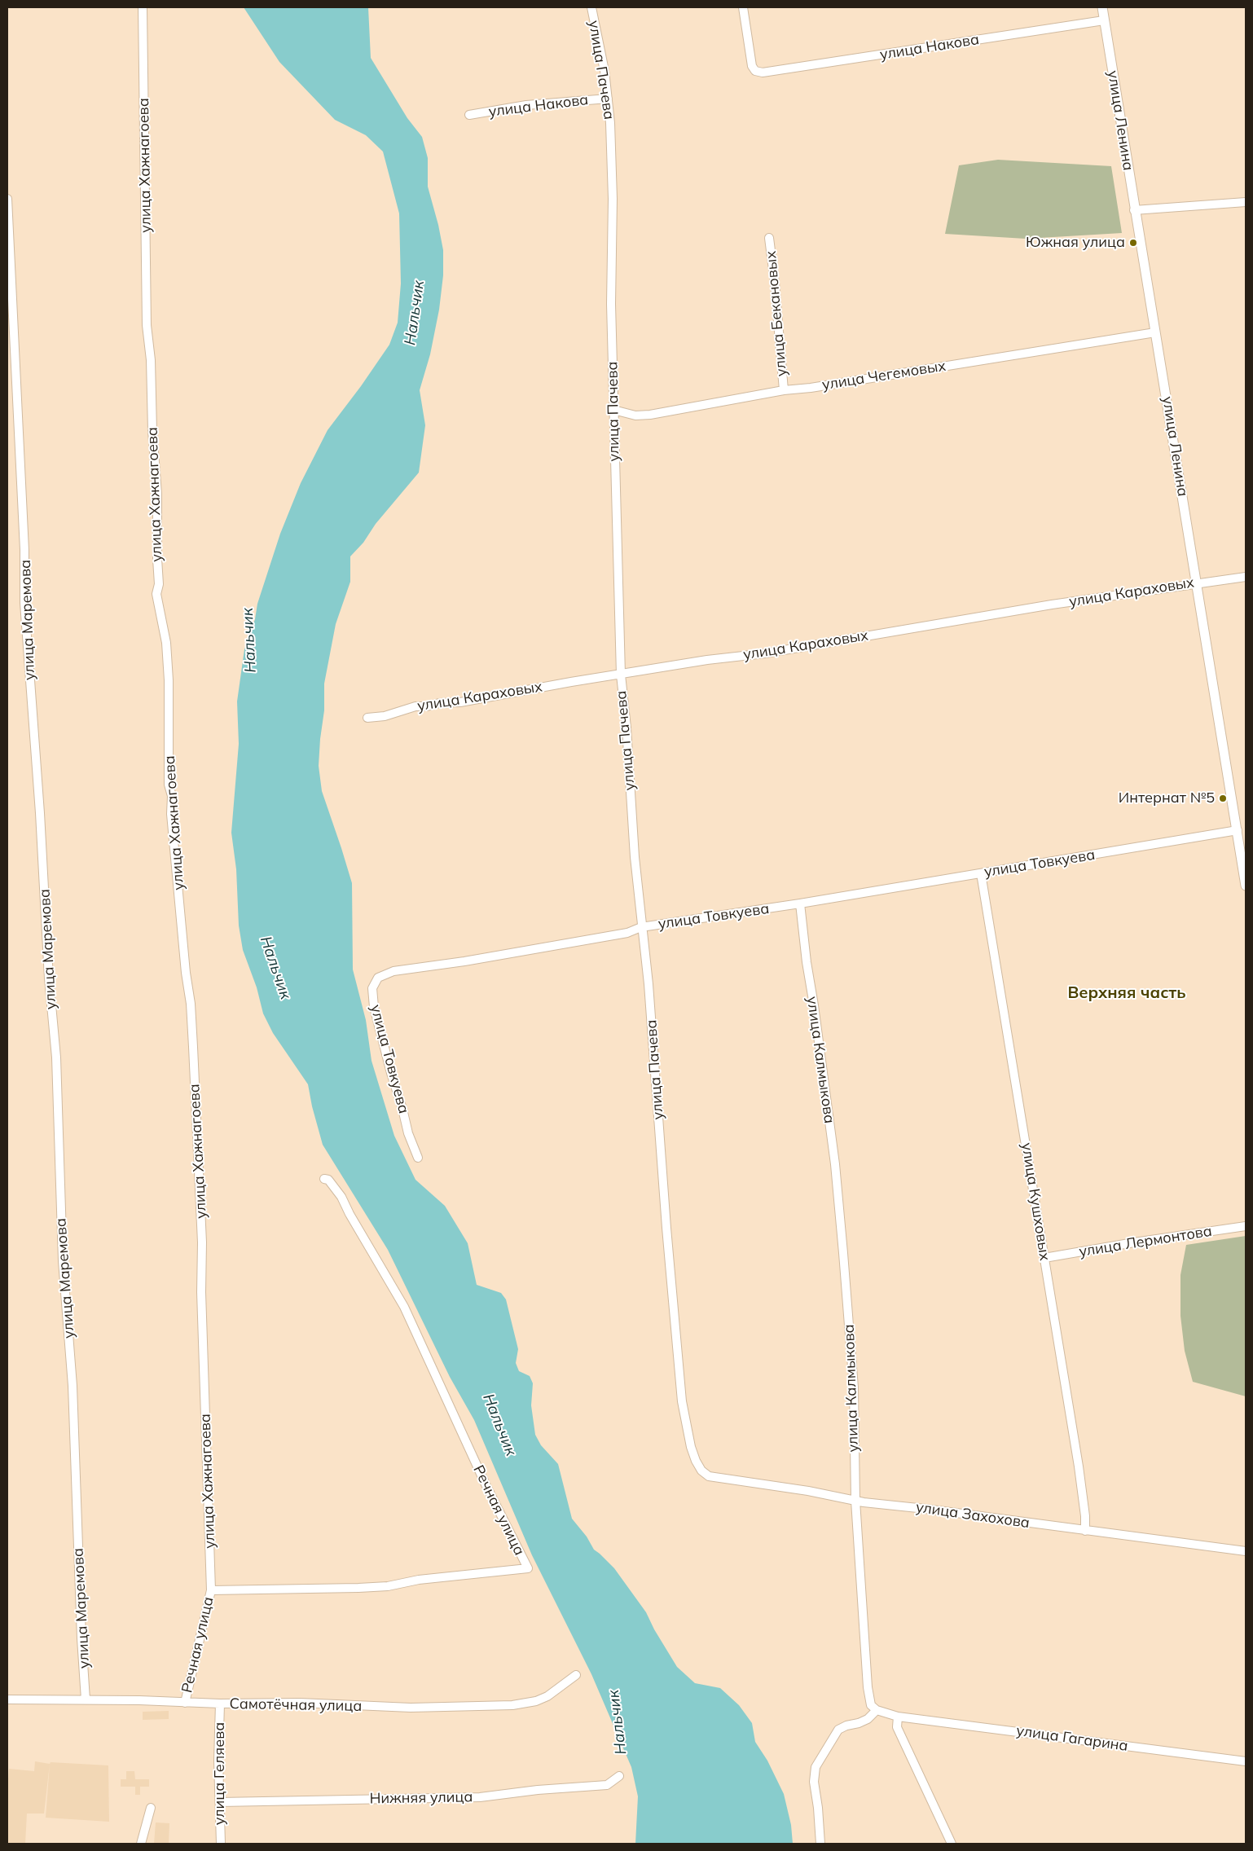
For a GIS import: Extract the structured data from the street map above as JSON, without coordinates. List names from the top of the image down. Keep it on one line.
{"streets":{"street":["улица Накова","улица Пачева","улица Ленина","улица Хажнагоева","улица Бекановых","улица Чегемовых","улица Караховых","улица Маремова","улица Товкуева","улица Калмыкова","улица Кушховых","улица Лермонтова","Речная улица","улица Захохова","Самотёчная улица","улица Гагарина","улица Геляева","Нижняя улица"]},"crossings":[["улица Накова","улица Пачева"],["улица Накова","улица Ленина"],["улица Пачева","улица Чегемовых"],["улица Пачева","улица Караховых"],["улица Пачева","улица Товкуева"],["улица Пачева","улица Захохова"],["улица Ленина","улица Чегемовых"],["улица Ленина","улица Караховых"],["улица Ленина","улица Товкуева"],["улица Хажнагоева","Речная улица"],["улица Бекановых","улица Чегемовых"],["улица Маремова","Самотёчная улица"],["улица Товкуева","улица Калмыкова"],["улица Товкуева","улица Кушховых"],["улица Калмыкова","улица Захохова"],["улица Кушховых","улица Лермонтова"],["улица Кушховых","улица Захохова"],["Речная улица","Самотёчная улица"],["Самотёчная улица","улица Геляева"],["улица Геляева","Нижняя улица"]],"districts":["Верхняя часть"],"water":["Нальчик"],"places":["Южная улица","Интернат №5"]}
